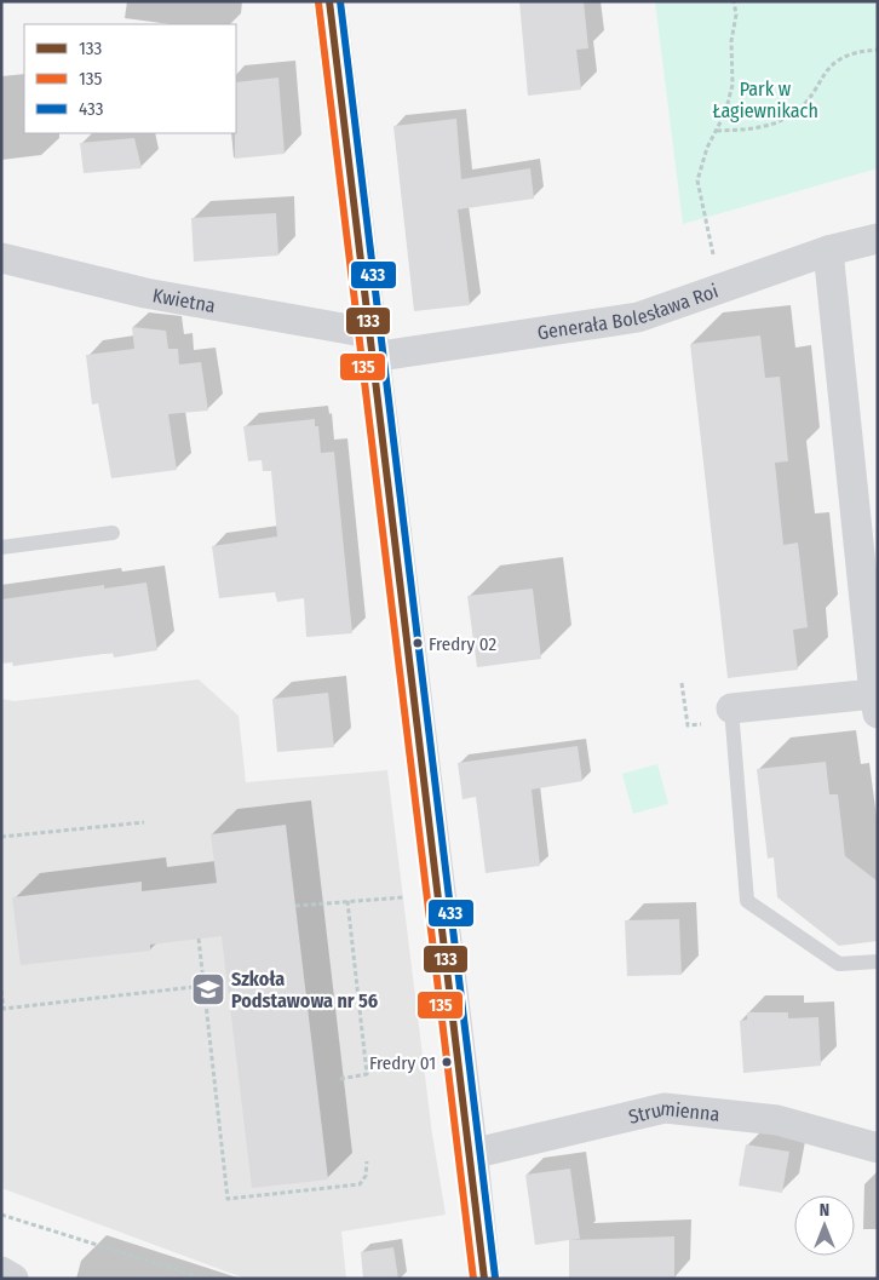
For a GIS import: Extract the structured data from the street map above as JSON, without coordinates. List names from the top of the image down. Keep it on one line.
{"streets":{"street":["Kwietna","Generała Bolesława Roi","Strumienna"]},"crossings":[["Kwietna","Generała Bolesława Roi"]],"parks":["Park w Łagiewnikach"],"places":{"other":["Fredry 02","Fredry 01"],"school or university":["Szkoła Podstawowa nr 56"]},"lines":["transit line 133","transit line 433","transit line 135"],"legend":["133","135","433"],"north":"top"}
